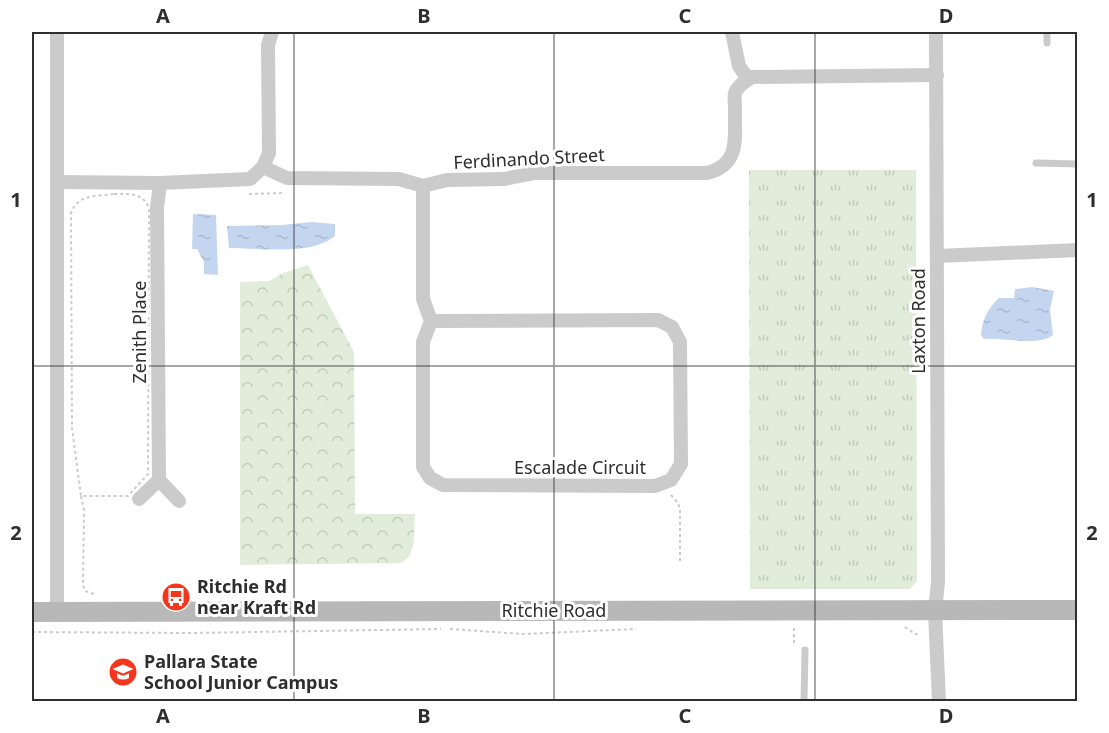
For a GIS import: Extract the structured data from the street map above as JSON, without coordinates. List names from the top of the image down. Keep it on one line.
{"streets":{"street":["Ferdinando Street","Laxton Road","Zenith Place","Escalade Circuit","Ritchie Road"]},"crossings":[["Laxton Road","Ritchie Road"]],"places":{"bus stop":["Ritchie Rd near Kraft Rd"],"school or university":["Pallara State School Junior Campus"]},"grid":{"columns":["A","B","C","D"],"rows":["1","2"]}}
